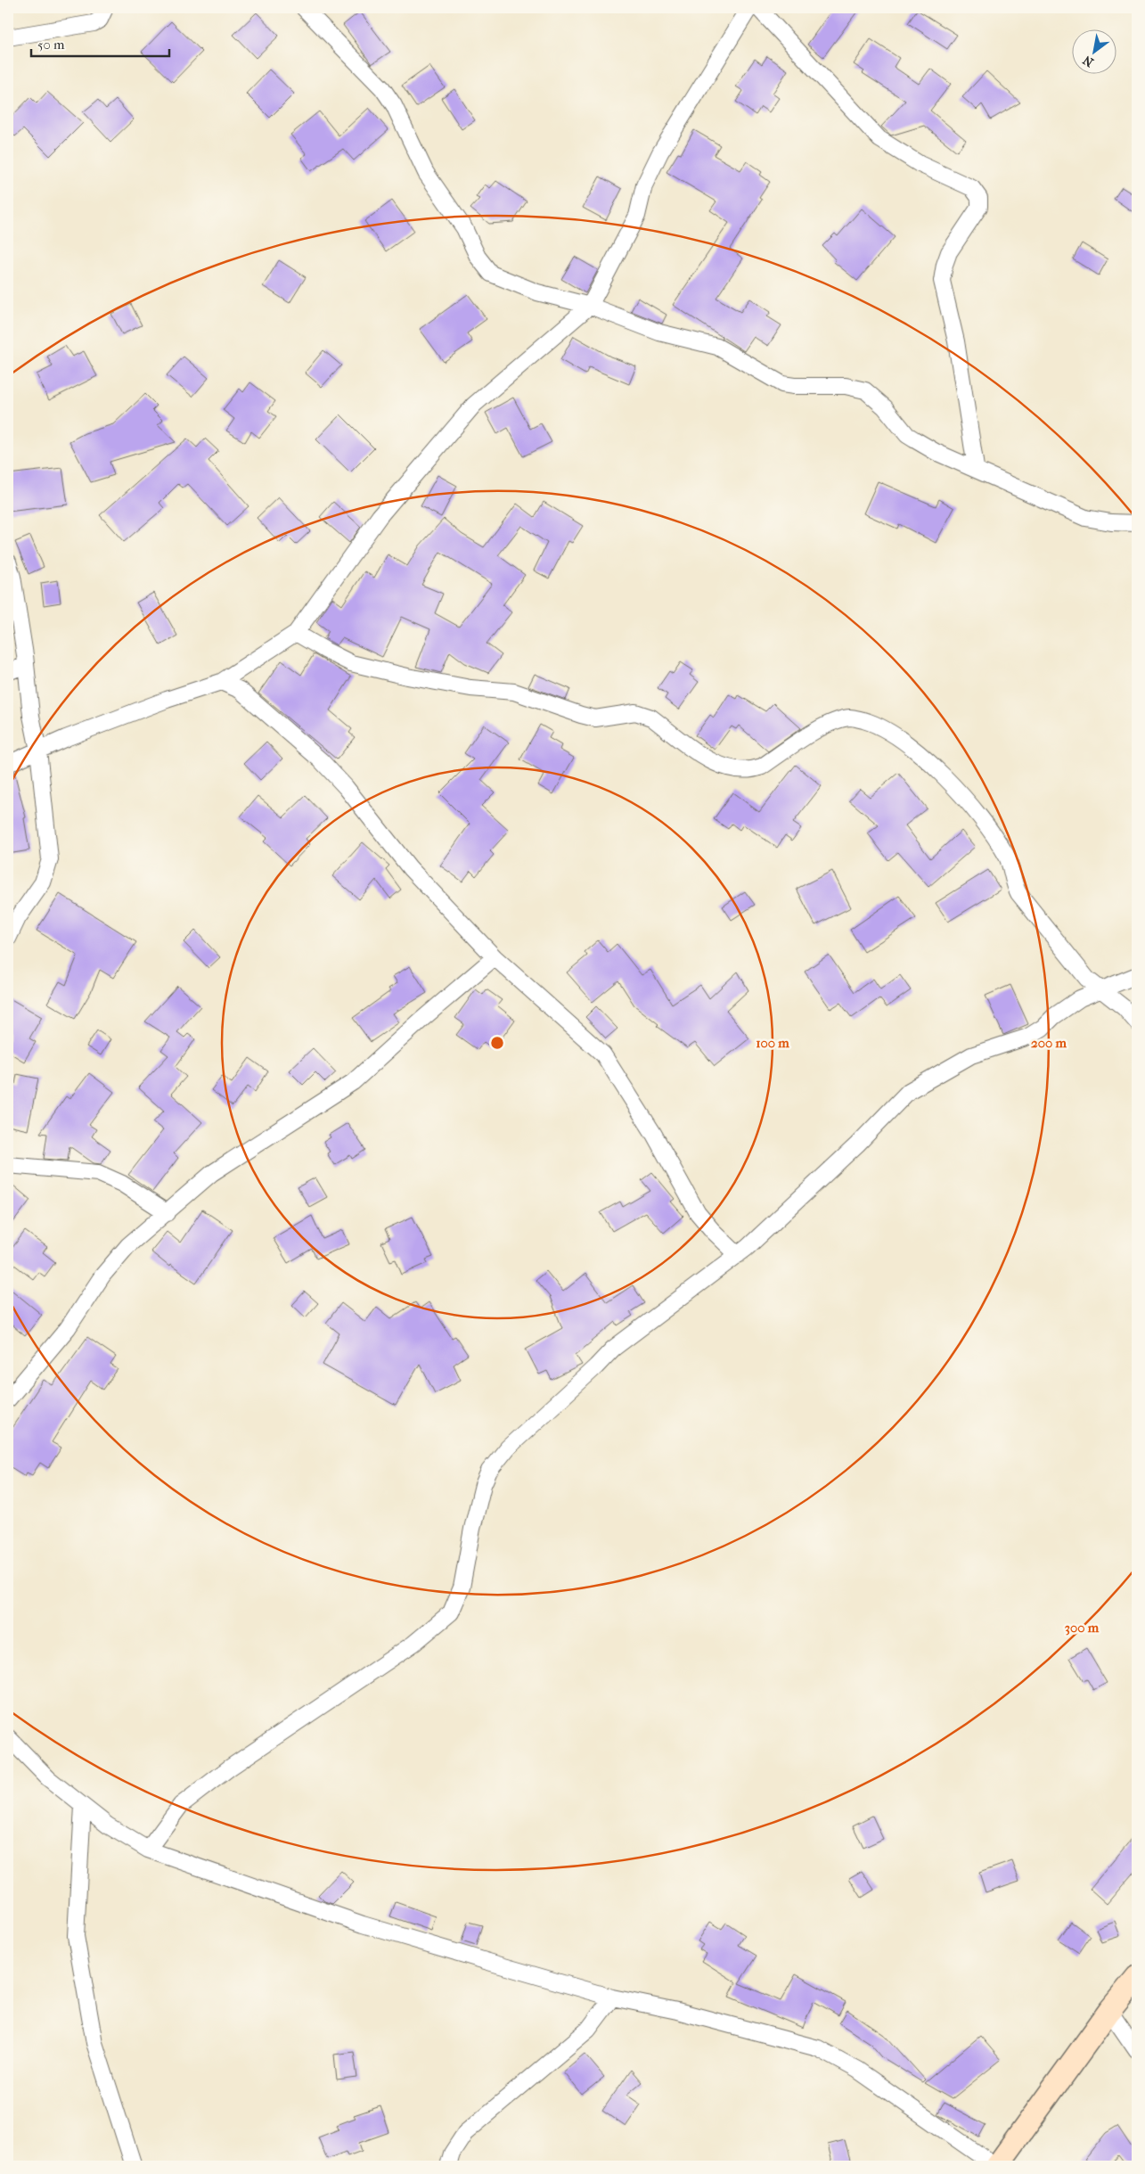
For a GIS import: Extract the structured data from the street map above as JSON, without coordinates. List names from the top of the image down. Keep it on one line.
{"scale_bar":"50 m","north":"bottom left","rings":["100 m","200 m","300 m"]}
